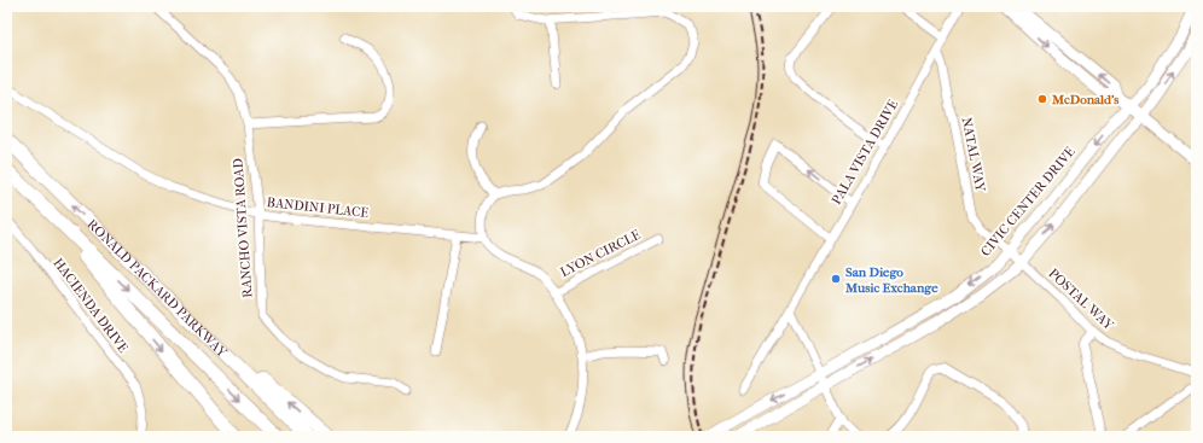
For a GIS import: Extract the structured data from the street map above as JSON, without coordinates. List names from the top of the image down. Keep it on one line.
{"streets":{"highway":["RONALD PACKARD PARKWAY"],"main road":["CIVIC CENTER DRIVE"],"street":["PALA VISTA DRIVE","NATAL WAY","BANDINI PLACE","RANCHO VISTA ROAD","LYON CIRCLE","POSTAL WAY","HACIENDA DRIVE"]},"crossings":[["PALA VISTA DRIVE","NATAL WAY"],["NATAL WAY","CIVIC CENTER DRIVE"],["NATAL WAY","POSTAL WAY"],["CIVIC CENTER DRIVE","POSTAL WAY"],["BANDINI PLACE","RANCHO VISTA ROAD"]],"places":["McDonald's","San Diego Music Exchange"]}
